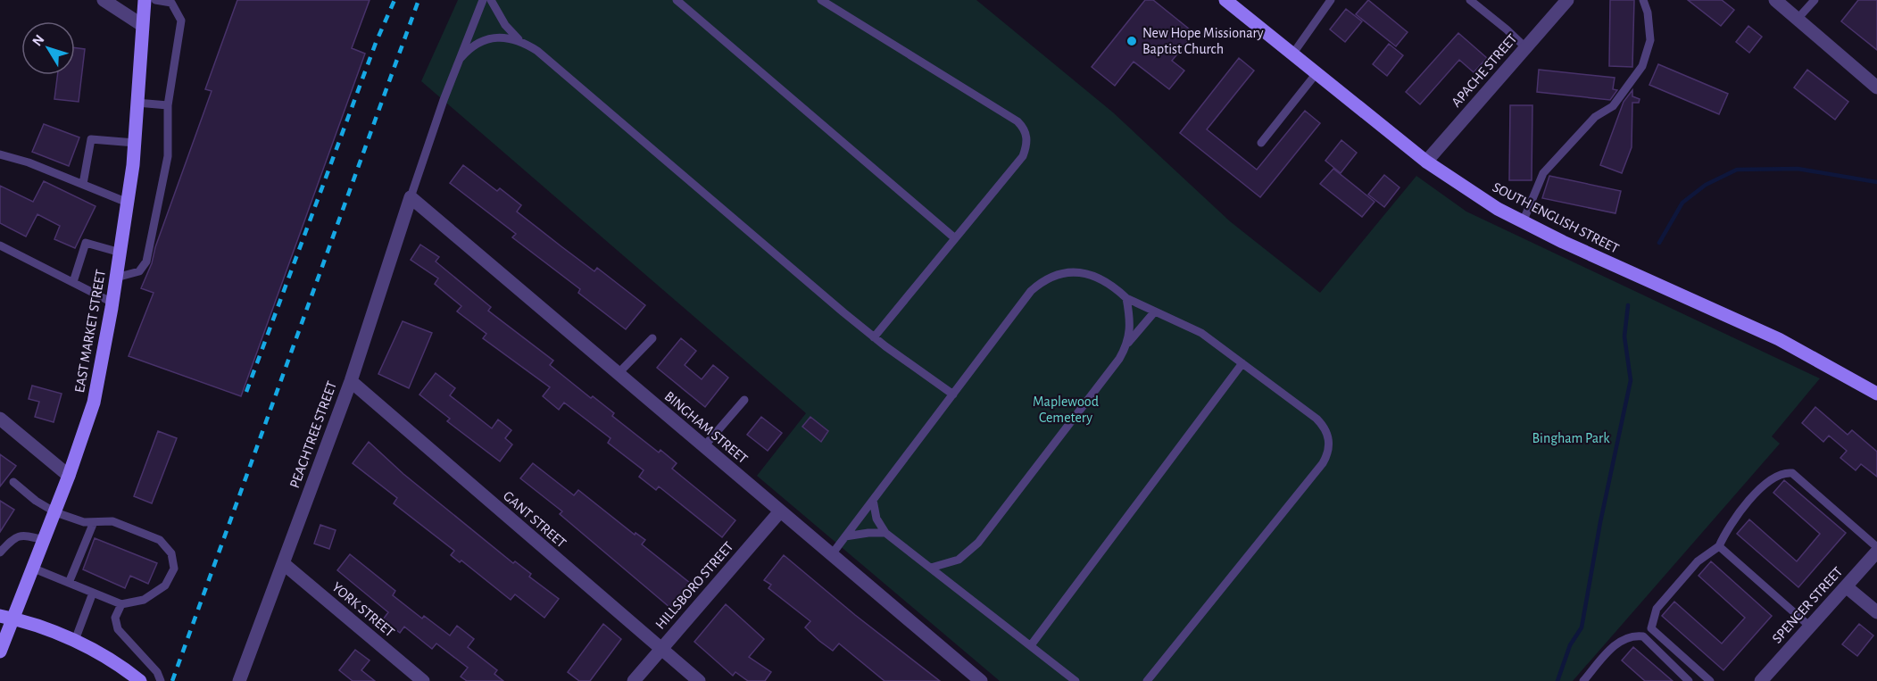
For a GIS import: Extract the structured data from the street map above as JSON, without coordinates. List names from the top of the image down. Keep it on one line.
{"streets":{"street":["APACHE STREET","SOUTH ENGLISH STREET","EAST MARKET STREET","BINGHAM STREET","PEACHTREE STREET","GANT STREET","HILLSBORO STREET","SPENCER STREET","YORK STREET"]},"crossings":[["APACHE STREET","SOUTH ENGLISH STREET"],["BINGHAM STREET","PEACHTREE STREET"],["BINGHAM STREET","HILLSBORO STREET"],["PEACHTREE STREET","GANT STREET"],["PEACHTREE STREET","YORK STREET"],["GANT STREET","HILLSBORO STREET"]],"parks":["Maplewood Cemetery","Bingham Park"],"places":["New Hope Missionary Baptist Church"],"north":"top left"}
